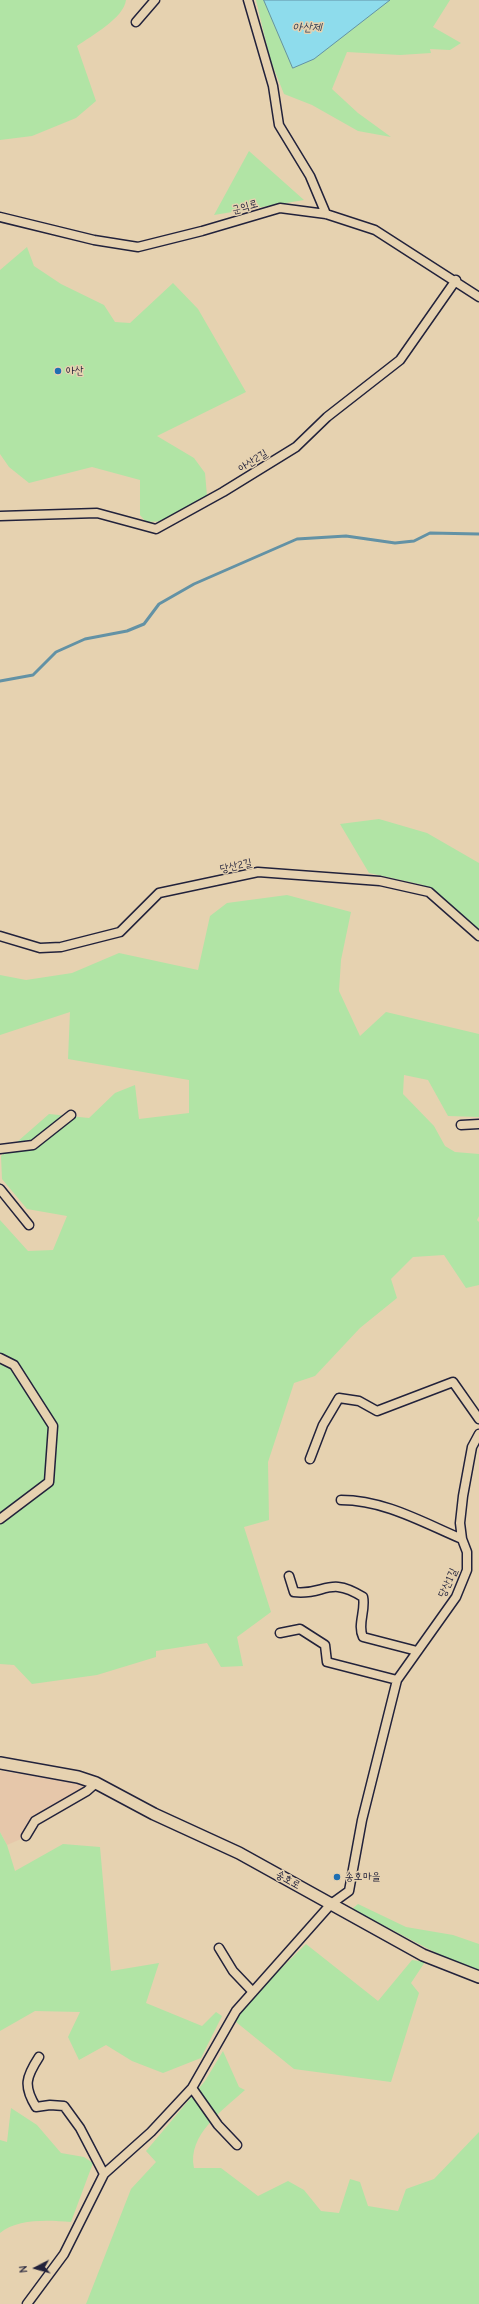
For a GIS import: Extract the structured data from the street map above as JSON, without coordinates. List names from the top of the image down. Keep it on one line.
{"streets":{"main road":["송호로"],"street":["군익로","아산2길","당산2길","당산1길"]},"crossings":[["군익로","아산2길"],["당산1길","송호로"]],"water":["아산제"],"places":["아산","송호마을"],"north":"left"}
